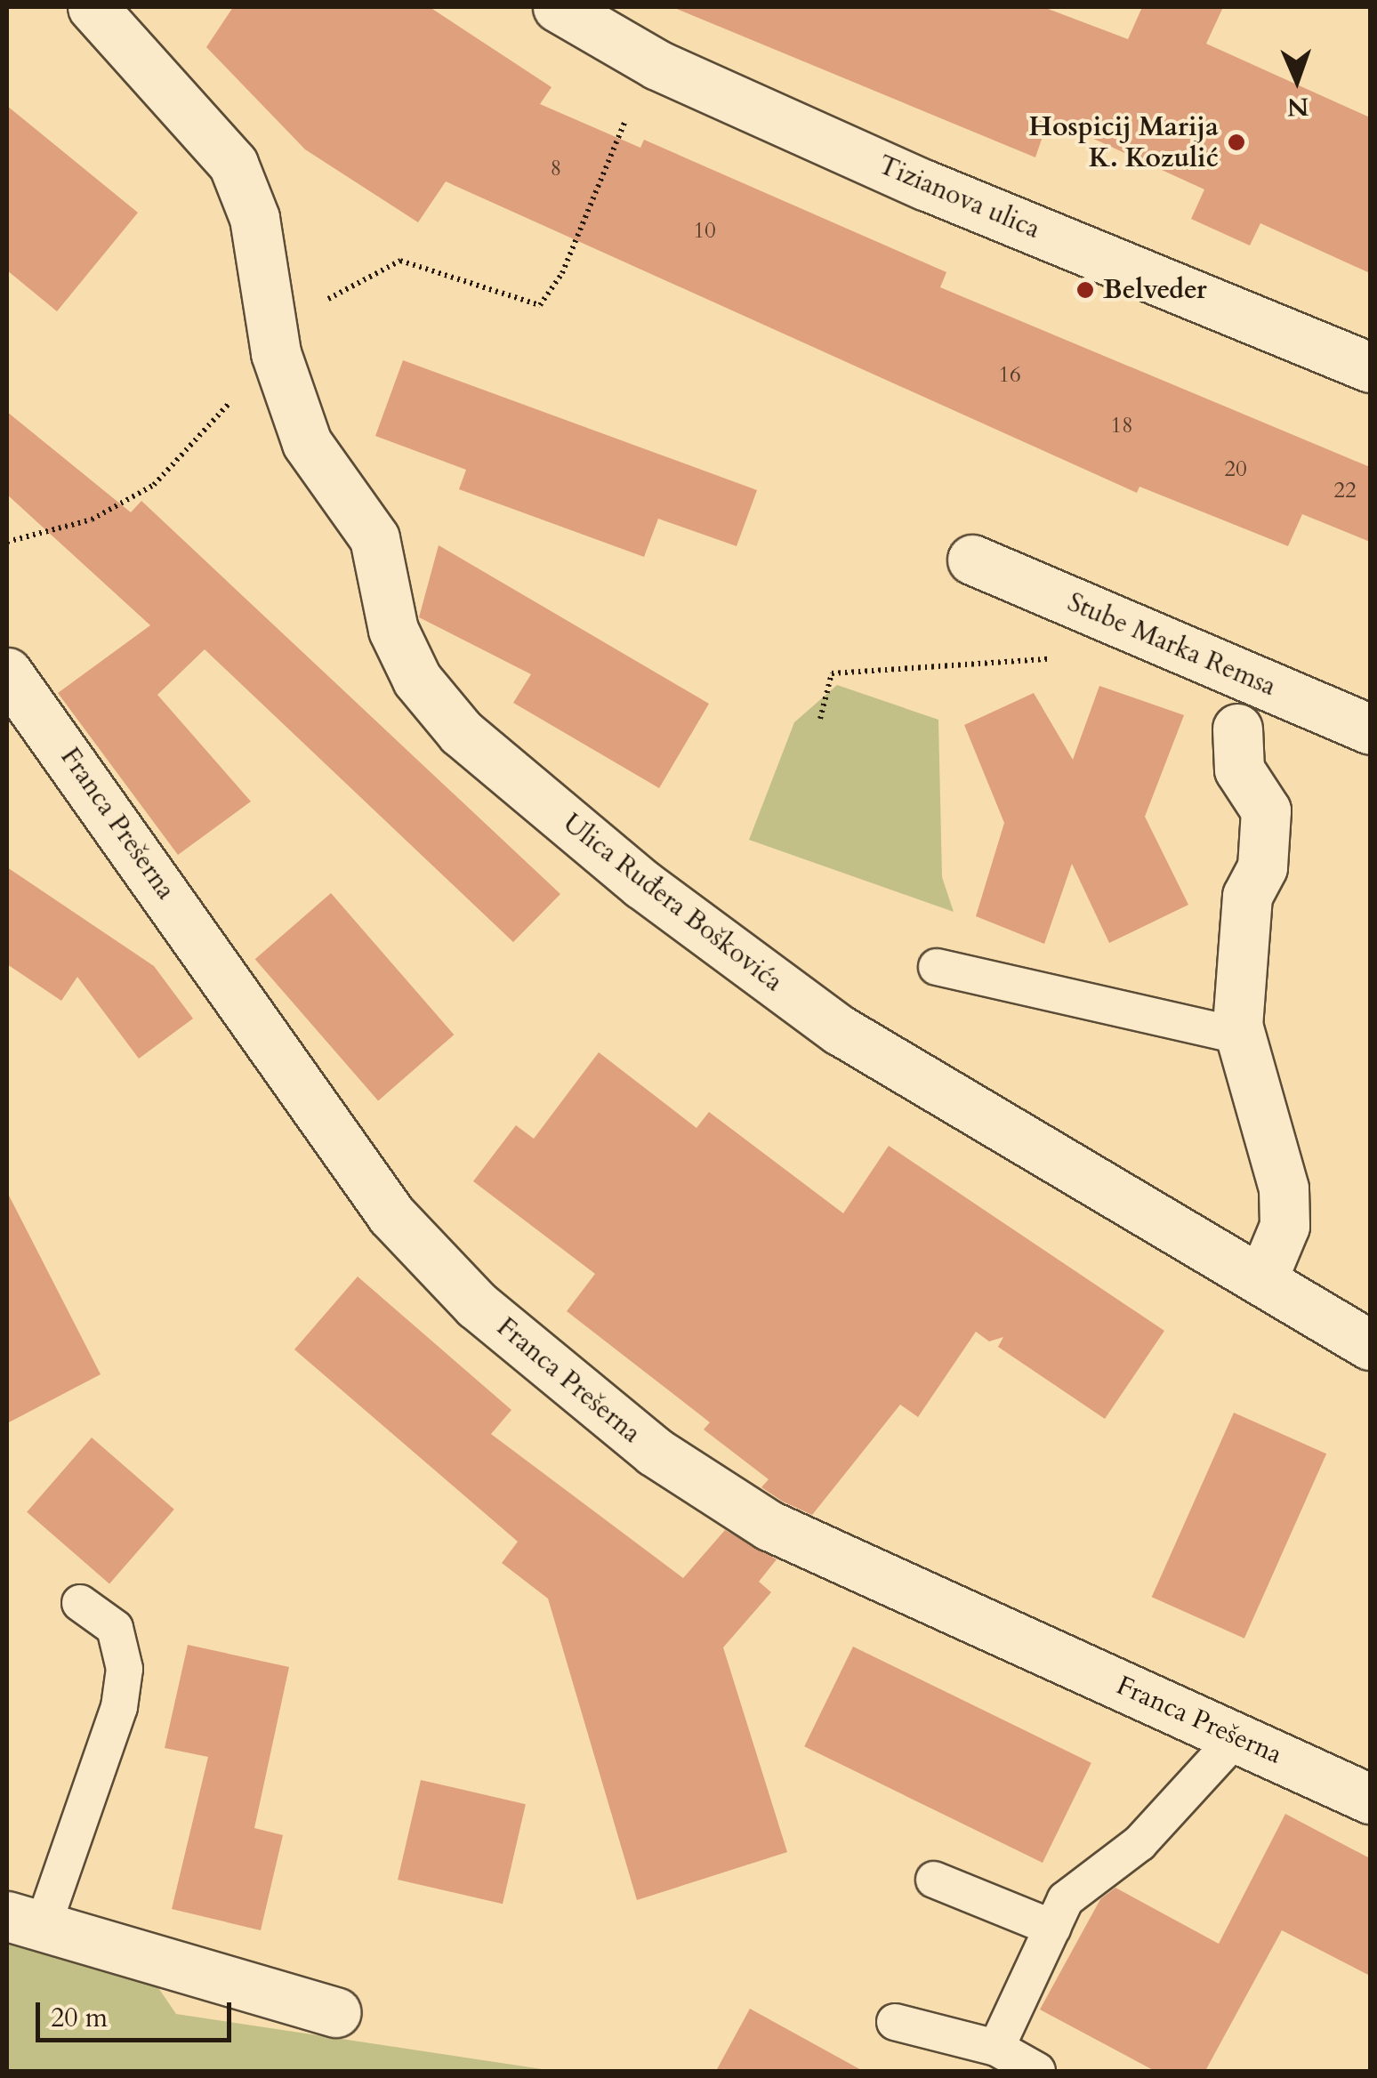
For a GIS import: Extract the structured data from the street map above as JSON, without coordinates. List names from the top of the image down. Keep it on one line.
{"streets":{"street":["Tizianova ulica","Stube Marka Remsa","Franca Prešerna","Ulica Ruđera Boškovića"]},"places":["Hospicij Marija K. Kozulić","Belveder"],"house_numbers":["8","10","16","18","20","22"],"scale_bar":"20 m","north":"bottom"}
